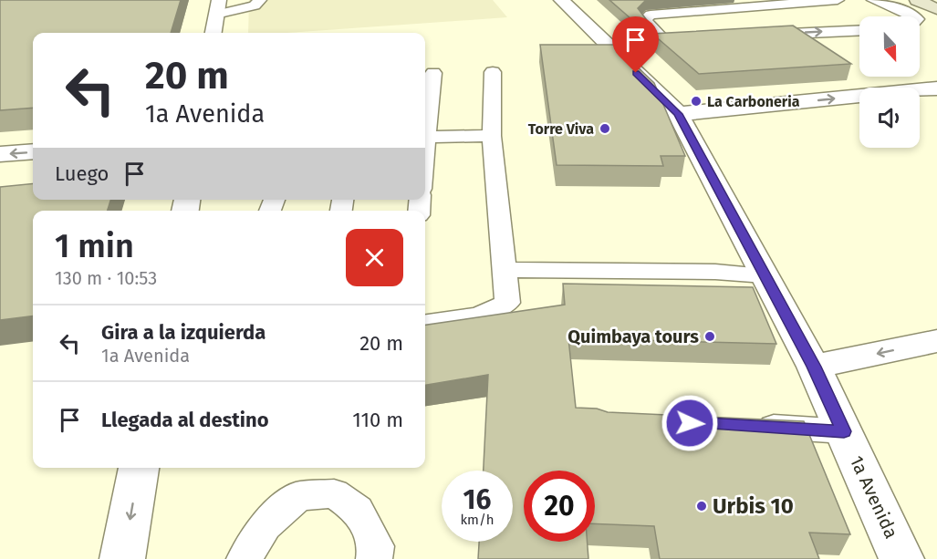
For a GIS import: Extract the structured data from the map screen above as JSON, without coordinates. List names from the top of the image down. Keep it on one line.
{"streets":{"street":["1a Avenida"]},"places":["La Carboneria","Torre Viva","Quimbaya tours","Urbis 10"],"north":"bottom","page":{"turn":["20 m","1a Avenida"],"then":"Luego","heading":["1 min","130 m · 10:53"],"list":[{"name":"Gira a la izquierda","note":"1a Avenida","value":"20 m"},{"name":"Llegada al destino","value":"110 m"}],"speed":"16 km/h","limit":"20"}}
